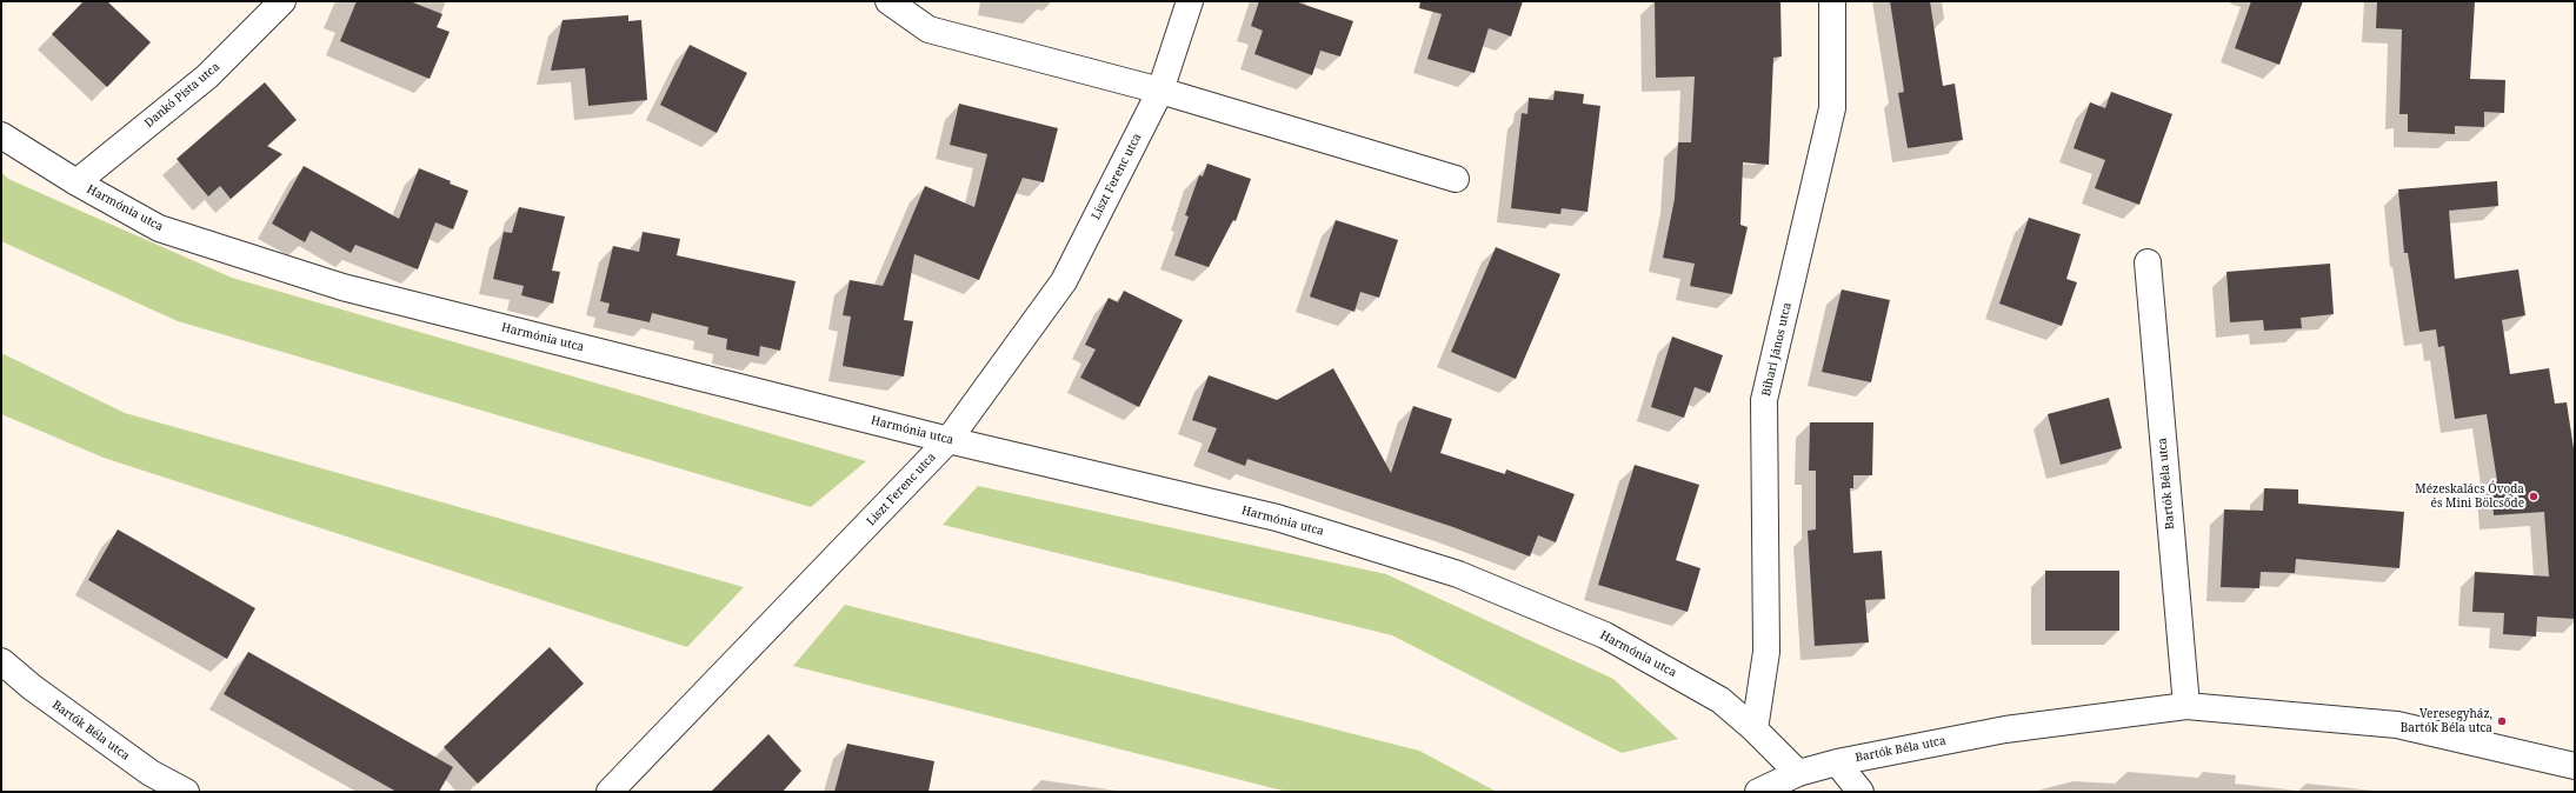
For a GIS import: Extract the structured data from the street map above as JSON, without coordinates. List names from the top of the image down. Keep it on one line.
{"streets":{"street":["Dankó Pista utca","Liszt Ferenc utca","Harmónia utca","Bihari János utca","Bartók Béla utca"]},"crossings":[["Dankó Pista utca","Harmónia utca"],["Liszt Ferenc utca","Harmónia utca"],["Harmónia utca","Bihari János utca"],["Harmónia utca","Bartók Béla utca"]],"places":["Mézeskalács Óvoda és Mini Bölcsőde","Veresegyház, Bartók Béla utca"]}
